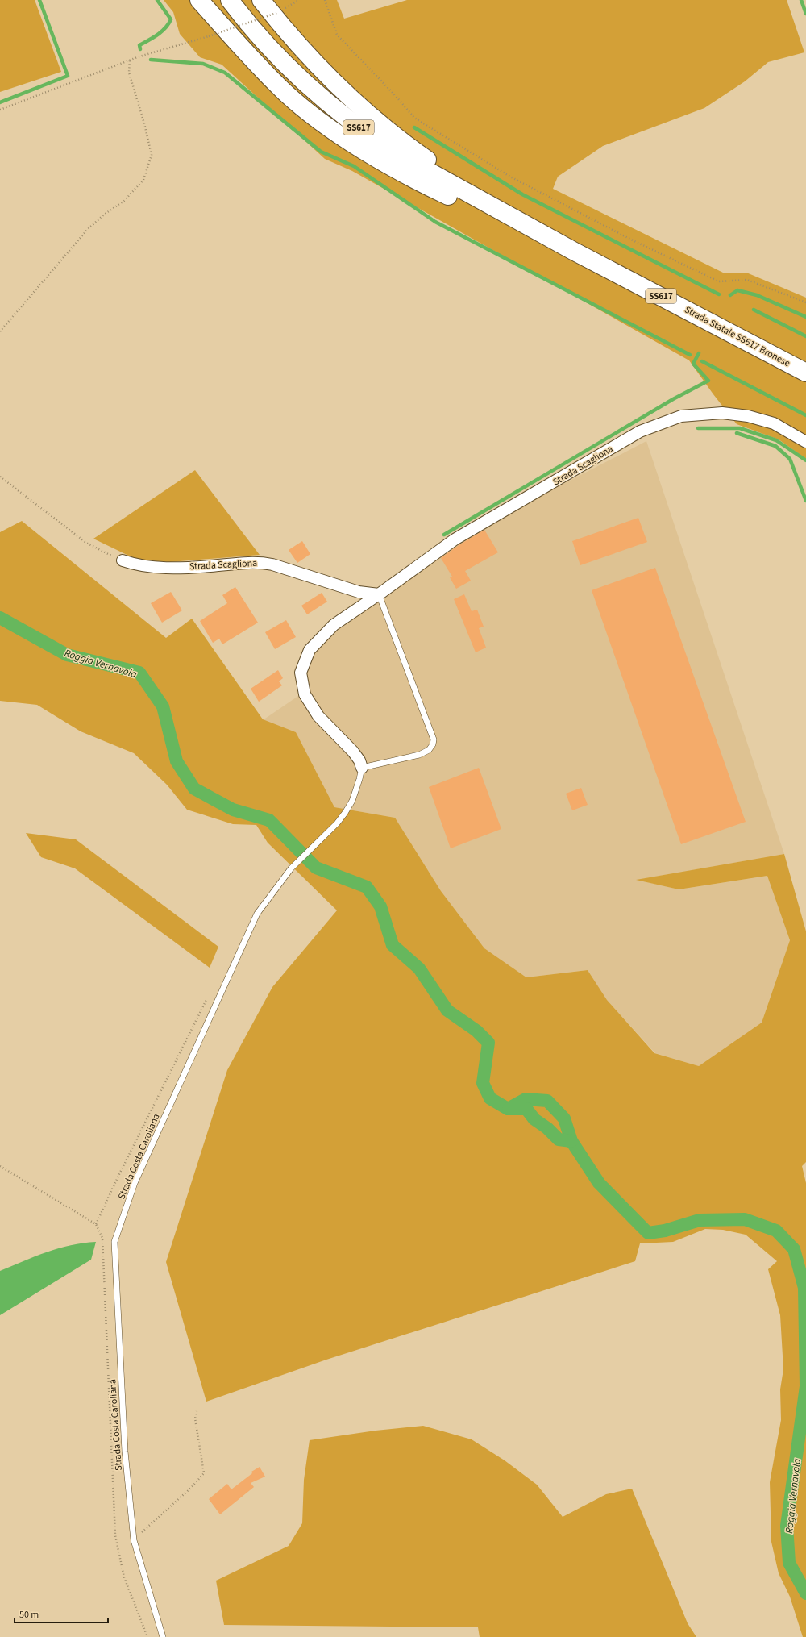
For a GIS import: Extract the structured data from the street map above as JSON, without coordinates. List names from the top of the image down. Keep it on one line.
{"streets":{"main road":["SS617","Strada Statale SS617 Bronese"],"street":["Strada Scagliona"],"lane":["Strada Costa Caroliana"]},"crossings":[["SS617","Strada Statale SS617 Bronese"],["Strada Scagliona","Strada Costa Caroliana"]],"water":["Roggia Vernavola"],"scale_bar":"50 m"}
